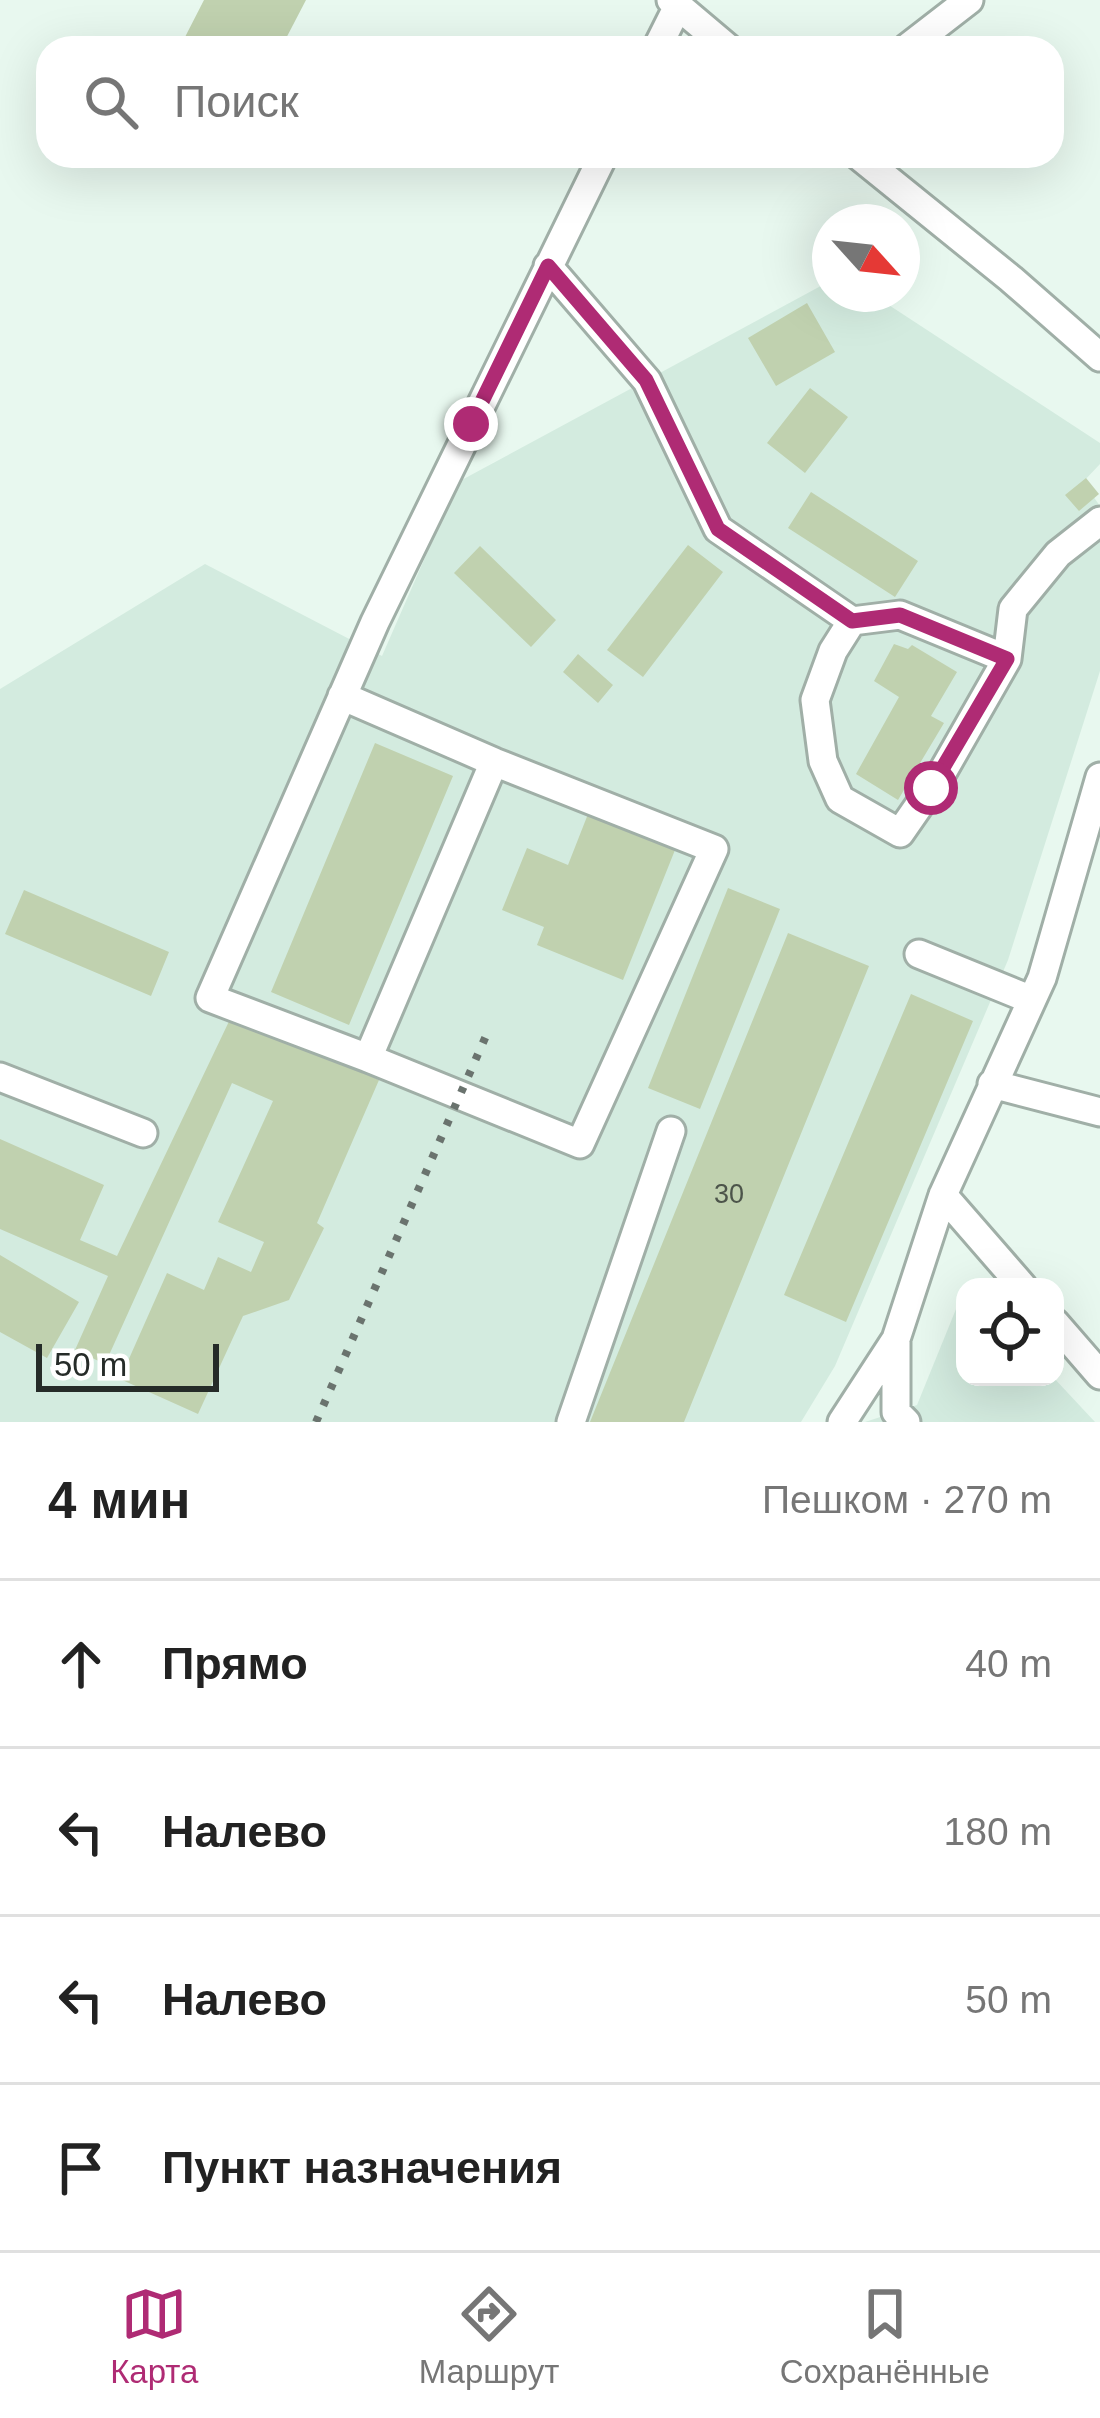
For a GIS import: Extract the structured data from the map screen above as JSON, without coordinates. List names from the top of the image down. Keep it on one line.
{"house_numbers":["30"],"scale_bar":"50 m","north":"bottom right","page":{"search":"Поиск","scale":"50 m","heading":["4 мин","Пешком · 270 m"],"list":[["Прямо","40 m"],["Налево","180 m"],["Налево","50 m"],"Пункт назначения"],"nav":["Карта","Маршрут","Сохранённые"]}}
